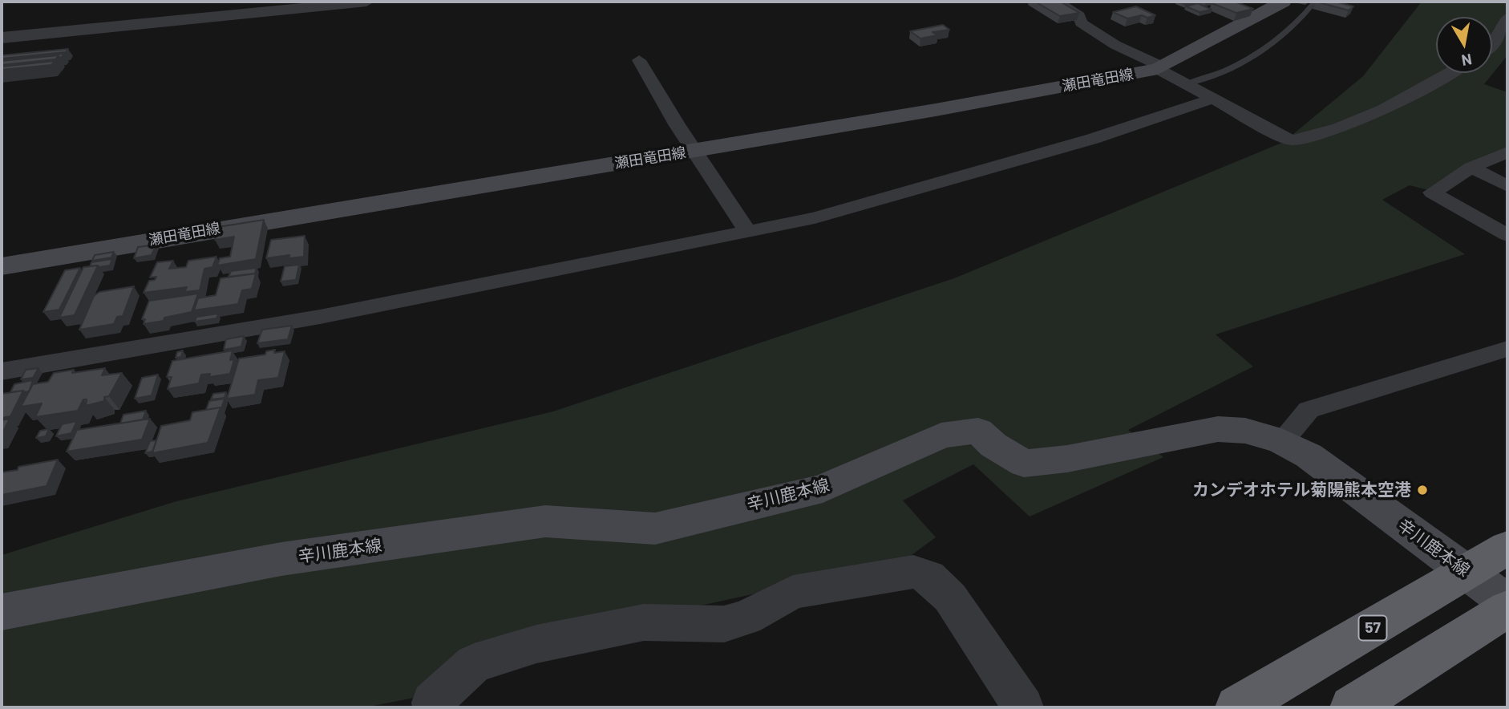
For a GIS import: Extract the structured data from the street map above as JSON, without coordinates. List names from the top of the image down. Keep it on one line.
{"streets":{"highway":["57"],"main road":["瀬田竜田線","辛川鹿本線"]},"crossings":[["辛川鹿本線","57"]],"places":["カンデオホテル菊陽熊本空港"],"north":"bottom"}
